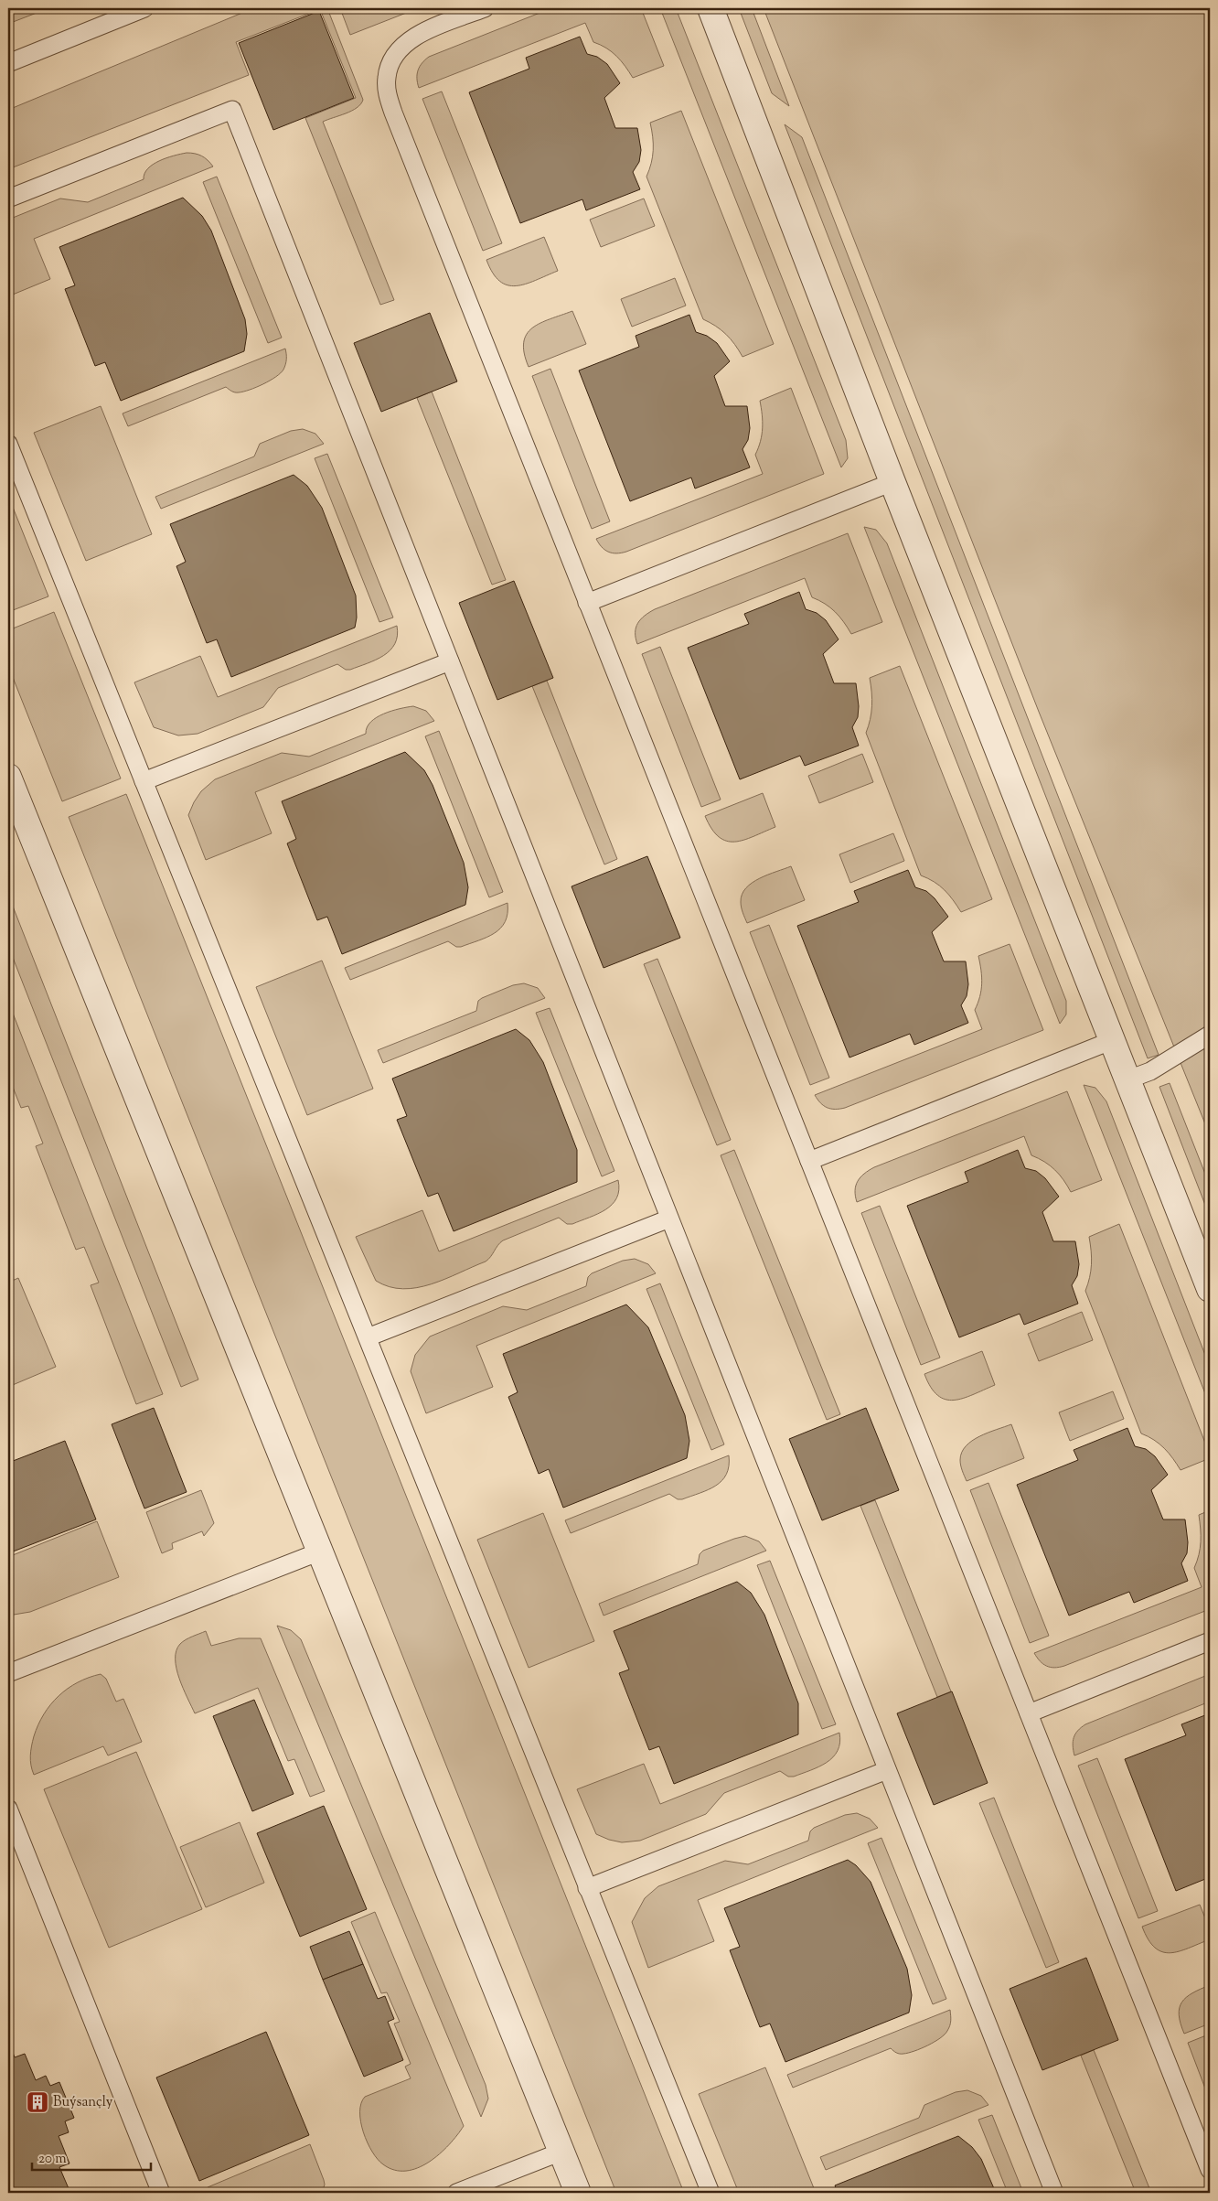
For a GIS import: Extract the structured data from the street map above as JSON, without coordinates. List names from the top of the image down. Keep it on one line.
{"places":{"building":["Buýsançly"]},"scale_bar":"20 m"}
